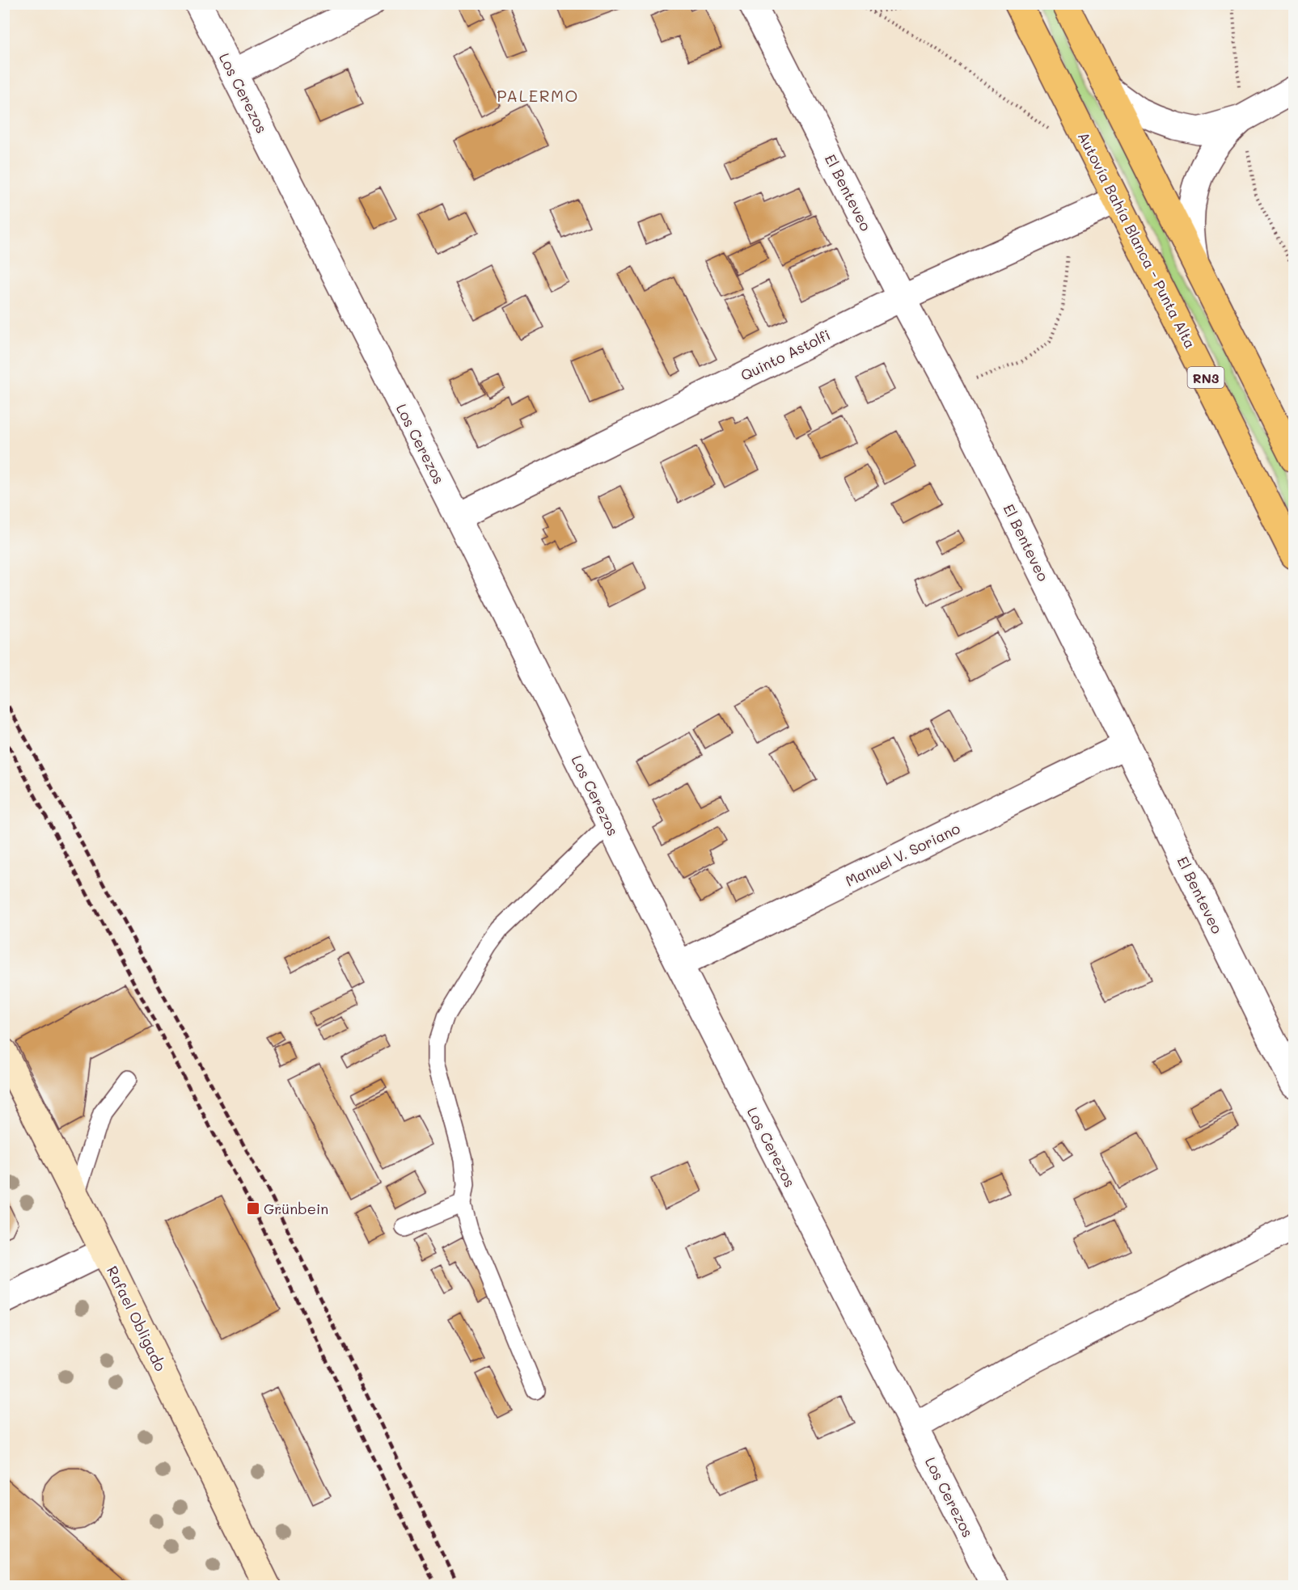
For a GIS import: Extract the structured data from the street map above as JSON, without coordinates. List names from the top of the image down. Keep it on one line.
{"streets":{"highway":["Autovía Bahía Blanca - Punta Alta","RN3"],"street":["Los Cerezos","El Benteveo","Quinto Astolfi","Manuel V. Soriano","Rafael Obligado"]},"crossings":[["Los Cerezos","Quinto Astolfi"],["Los Cerezos","Manuel V. Soriano"],["El Benteveo","Quinto Astolfi"],["El Benteveo","Manuel V. Soriano"],["Autovía Bahía Blanca - Punta Alta","Quinto Astolfi"]],"districts":["PALERMO"],"places":{"transit":["Grünbein"]}}
